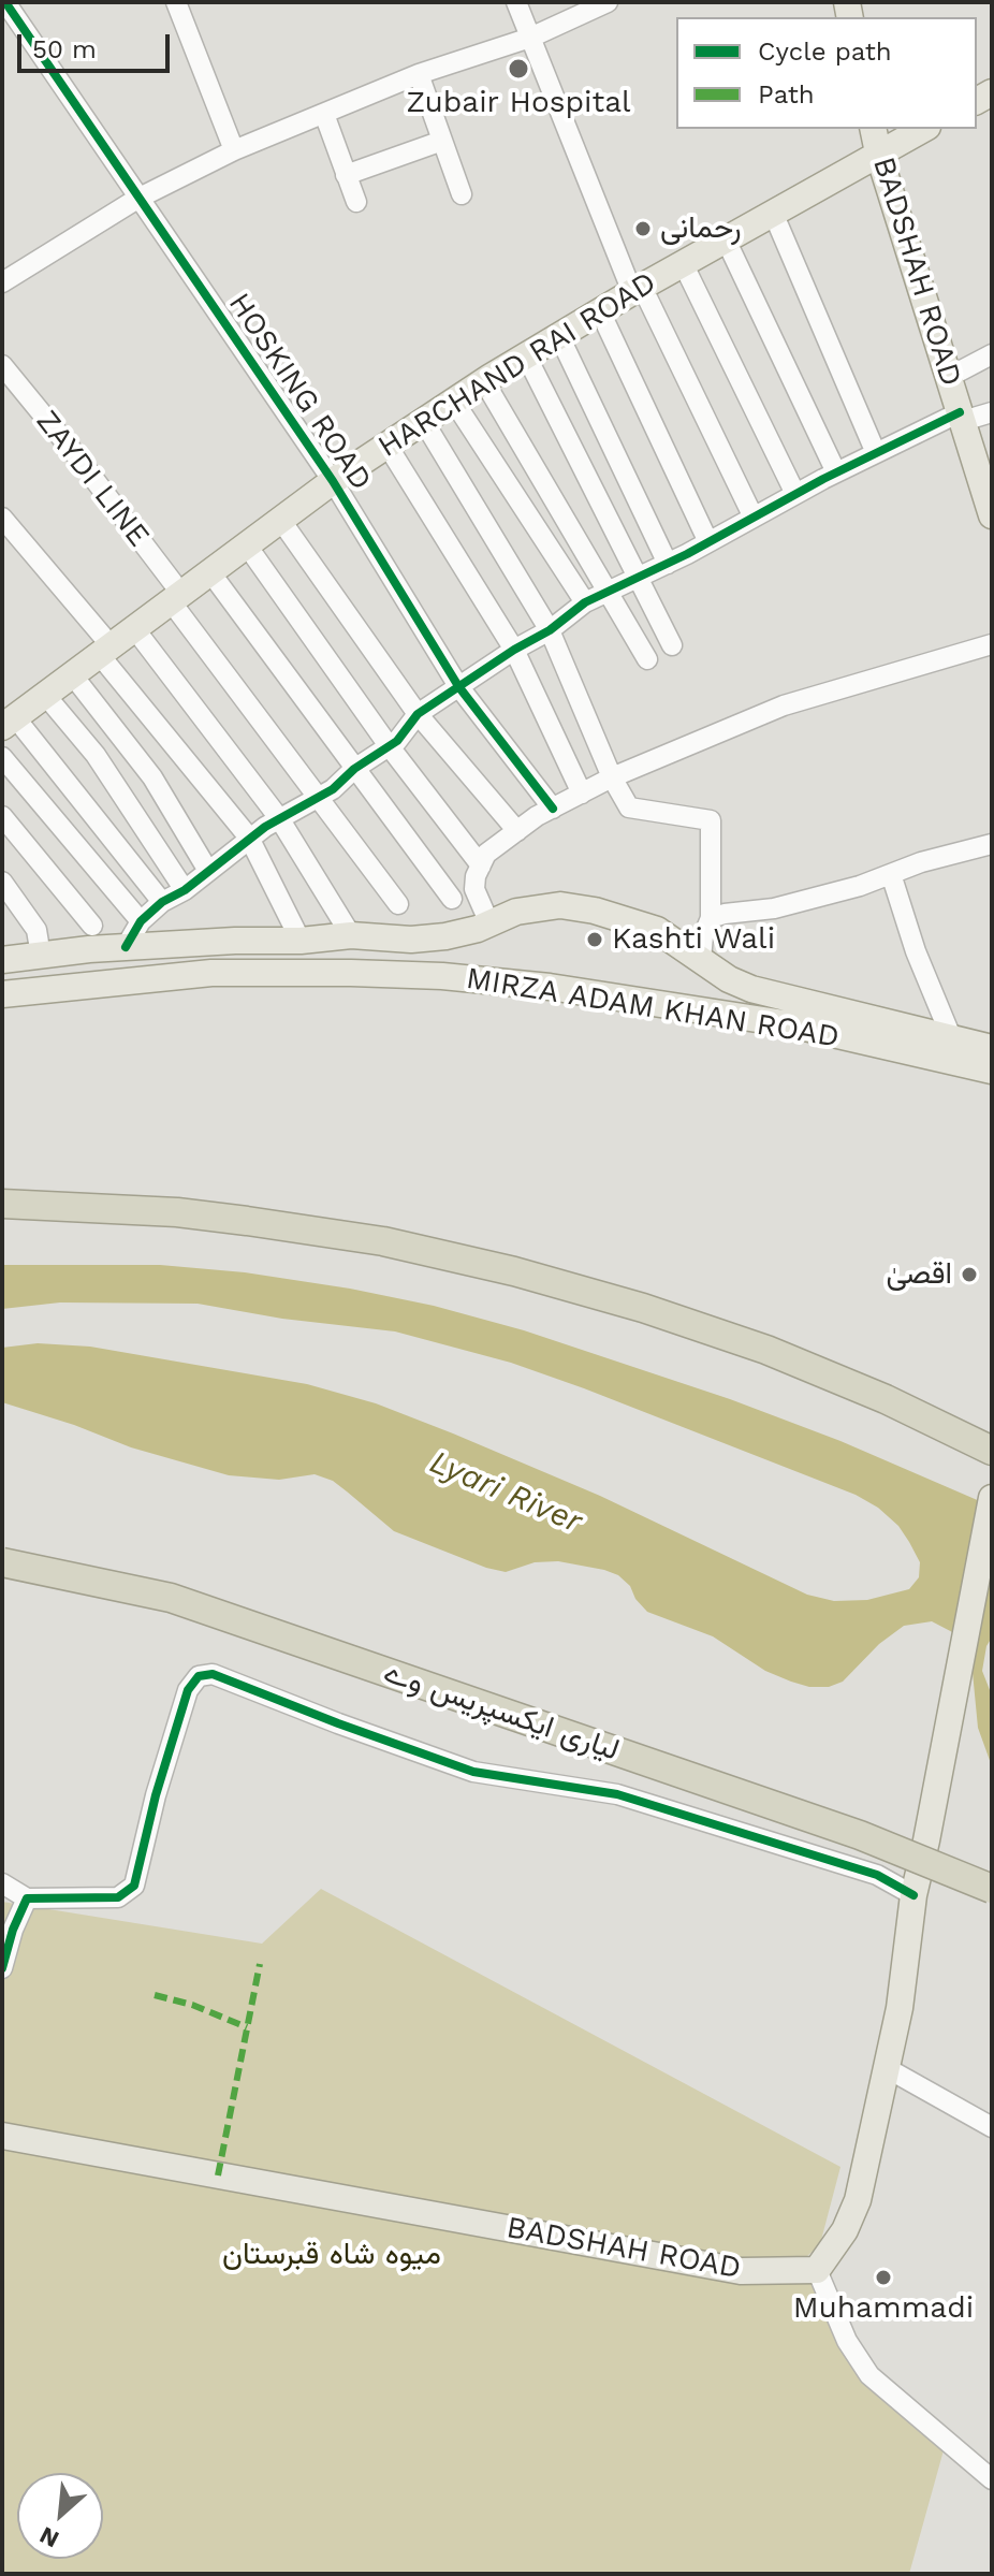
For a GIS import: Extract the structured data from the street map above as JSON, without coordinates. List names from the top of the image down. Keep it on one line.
{"streets":{"highway":["لیاری ایکسپریس وے"],"main road":["BADSHAH ROAD","HARCHAND RAI ROAD","MIRZA ADAM KHAN ROAD"],"street":["HOSKING ROAD","ZAYDI LINE"]},"crossings":[["BADSHAH ROAD","HARCHAND RAI ROAD"],["HARCHAND RAI ROAD","HOSKING ROAD"],["HARCHAND RAI ROAD","ZAYDI LINE"]],"water":["Lyari River"],"parks":["میوہ شاہ قبرستان"],"places":["Zubair Hospital","رحمانی","Kashti Wali","اقصیٰ","Muhammadi"],"legend":["Cycle path","Path"],"scale_bar":"50 m","north":"bottom left"}
